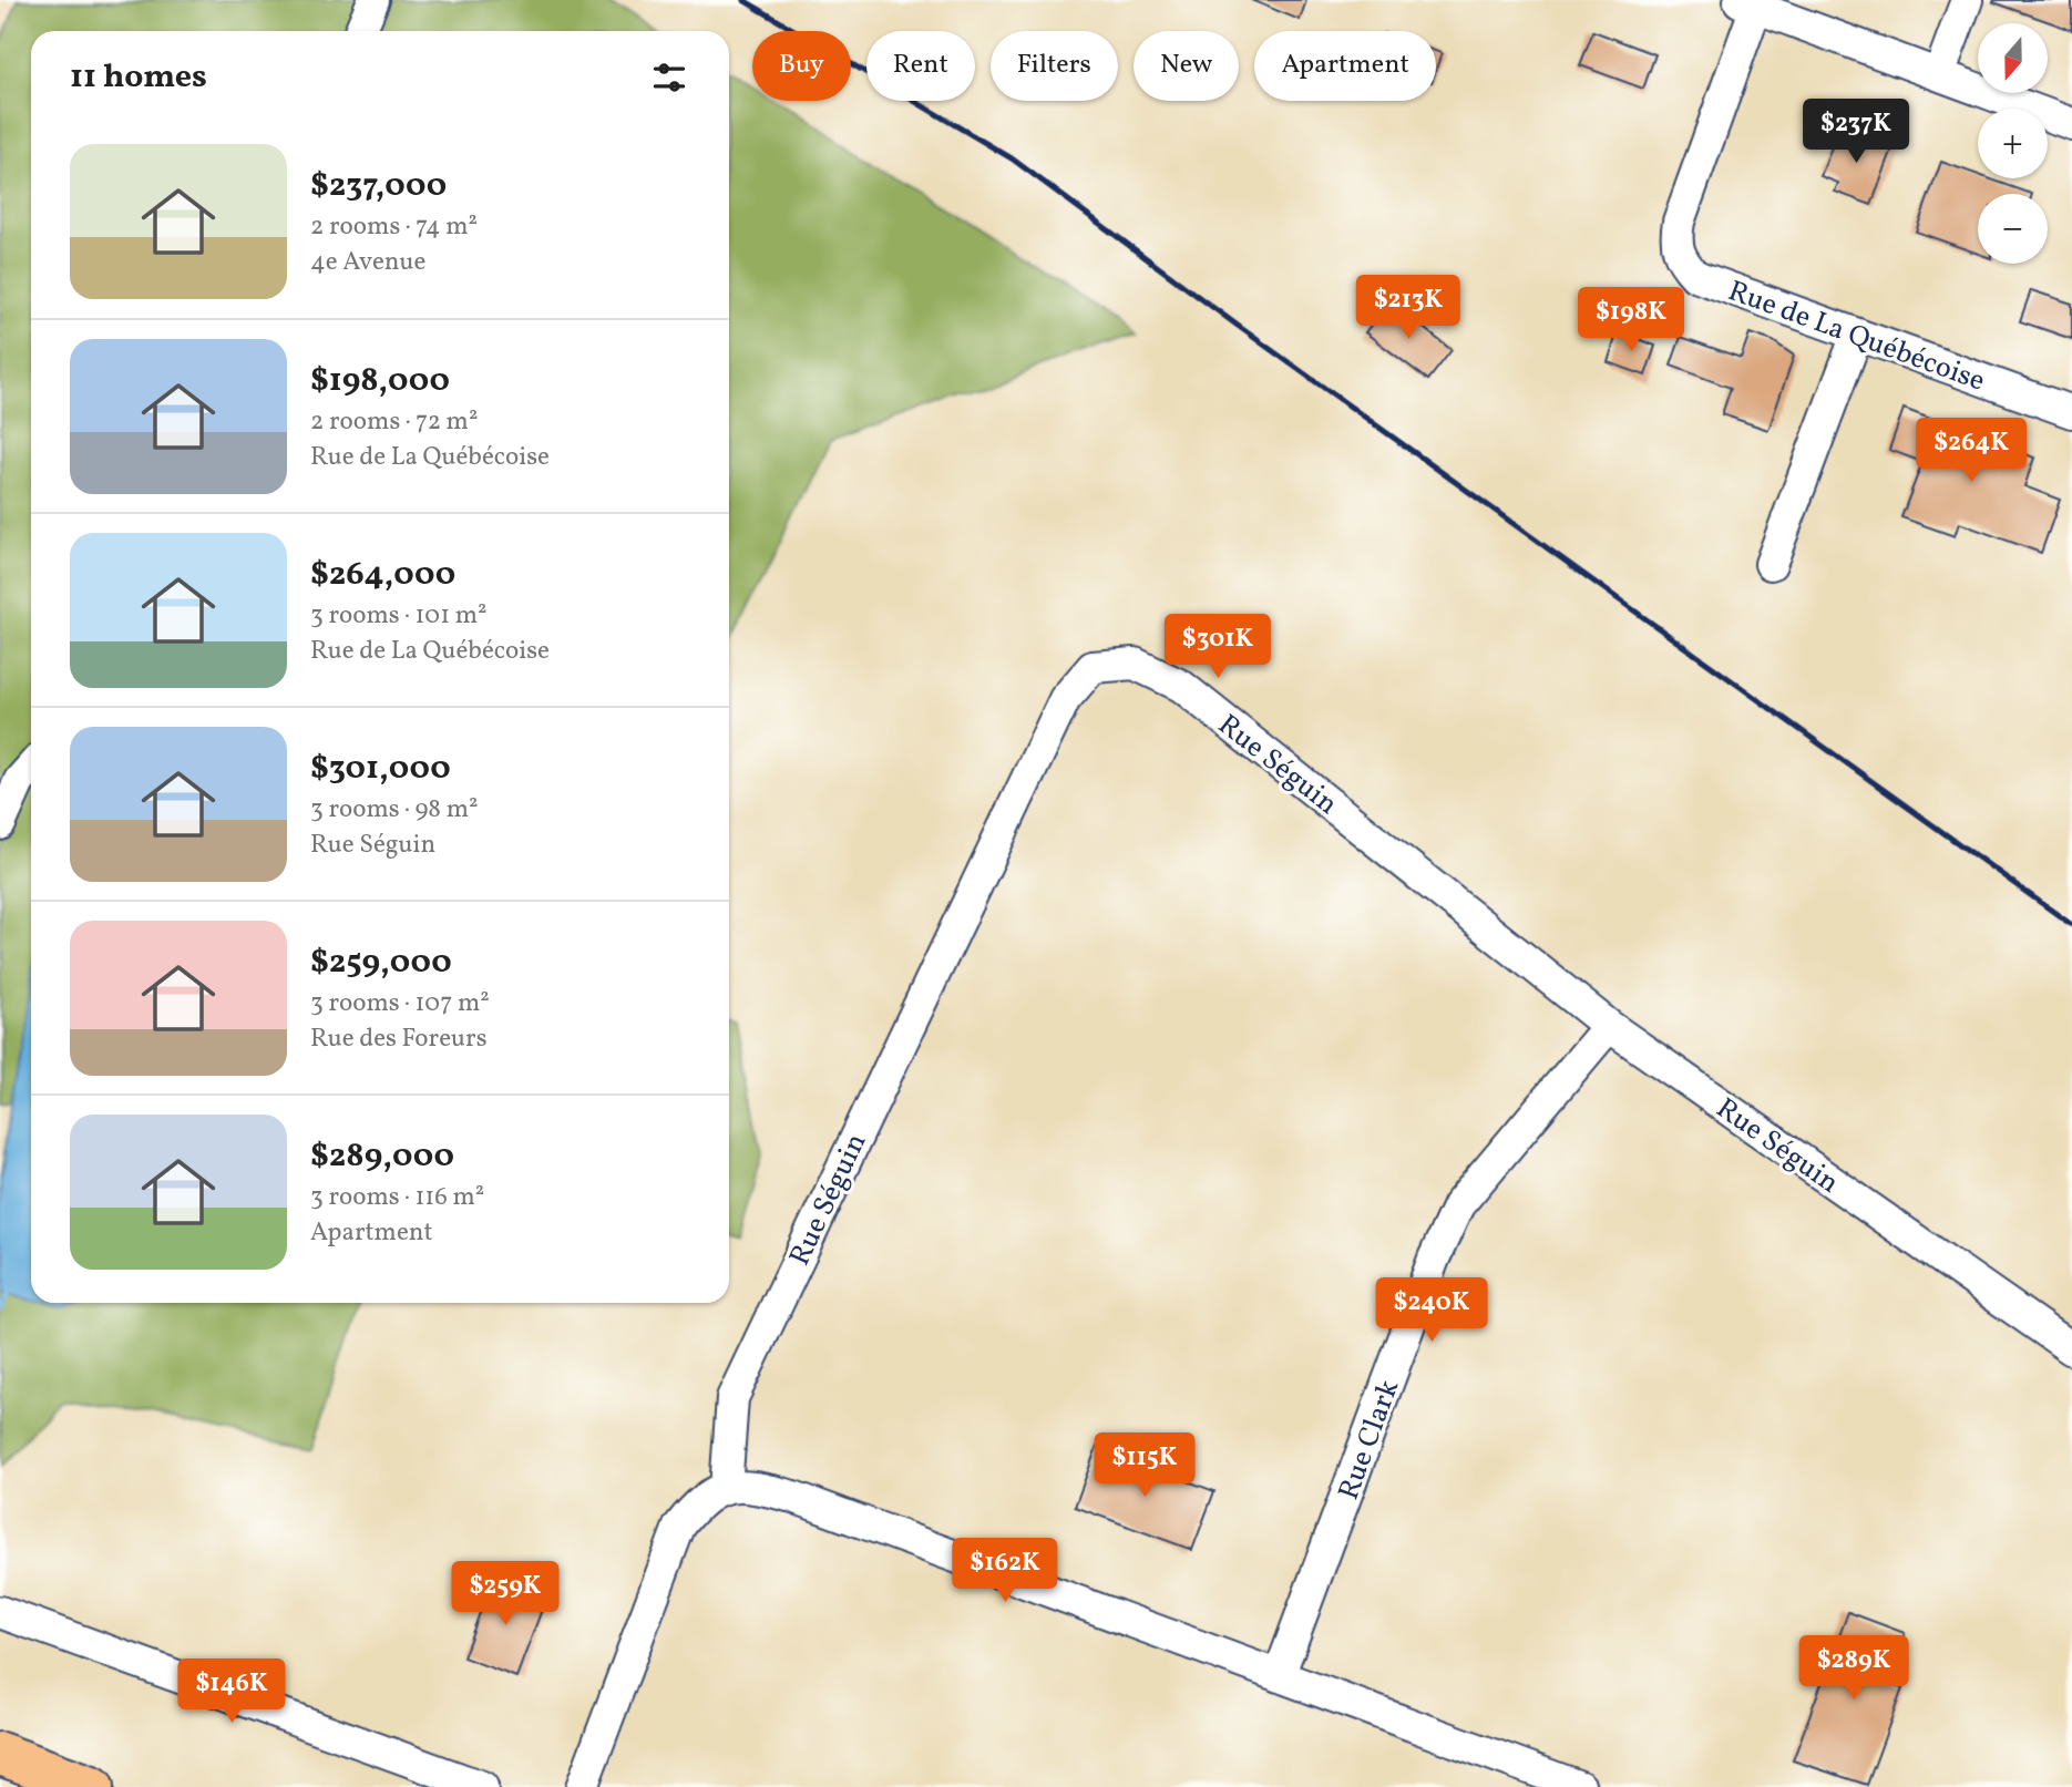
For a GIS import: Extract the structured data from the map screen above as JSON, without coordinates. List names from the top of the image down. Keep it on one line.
{"streets":{"street":["Rue de La Québécoise","Rue Séguin","Rue Clark"]},"crossings":[["Rue Séguin","Rue Clark"]],"north":"bottom","page":{"map_buttons":["+","−"],"chip":["Buy","Rent","Filters","New","Apartment"],"heading":"11 homes","price":["$237K","$213K","$198K","$264K","$301K","$240K","$115K","$162K","$259K","$289K","$146K"],"list":[{"name":"$237,000","note":"2 rooms · 74 m² · 4e Avenue"},{"name":"$198,000","note":"2 rooms · 72 m² · Rue de La Québécoise"},{"name":"$264,000","note":"3 rooms · 101 m² · Rue de La Québécoise"},{"name":"$301,000","note":"3 rooms · 98 m² · Rue Séguin"},{"name":"$259,000","note":"3 rooms · 107 m² · Rue des Foreurs"},{"name":"$289,000","note":"3 rooms · 116 m² · Apartment"}]}}
